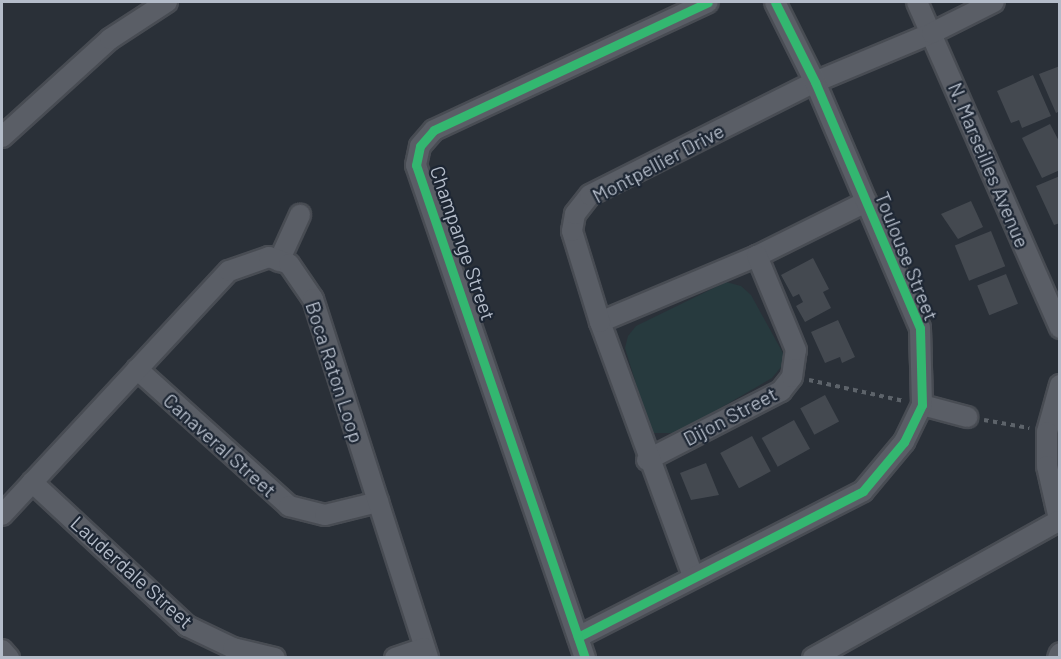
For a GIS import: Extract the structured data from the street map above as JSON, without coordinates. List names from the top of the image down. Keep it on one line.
{"streets":{"street":["Montpellier Drive","N. Marseilles Avenue","Champange Street","Toulouse Street","Boca Raton Loop","Dijon Street","Canaveral Street","Lauderdale Street"]},"crossings":[["Montpellier Drive","N. Marseilles Avenue"],["Montpellier Drive","Toulouse Street"],["Montpellier Drive","Dijon Street"],["Champange Street","Toulouse Street"],["Boca Raton Loop","Canaveral Street"]]}
